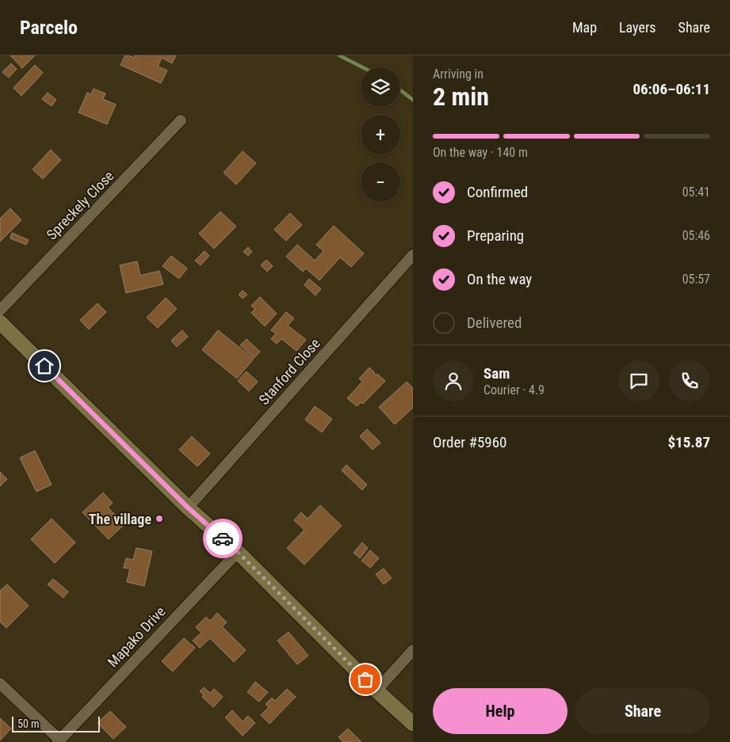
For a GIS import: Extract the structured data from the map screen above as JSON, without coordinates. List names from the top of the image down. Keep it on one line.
{"streets":{"street":["Spreckely Close","Stanford Close","Mapako Drive"]},"places":["The village"],"scale_bar":"50 m","page":{"header":"Parcelo","nav":["Map","Layers","Share"],"heading":["2 min","Arriving in","06:06–06:11"],"panel":["Sam","Courier · 4.9","Order #5960","$15.87"],"map_buttons":["+","−"],"bar":"On the way · 140 m","list":[["Confirmed","05:41"],["Preparing","05:46"],["On the way","05:57"],"Delivered"],"buttons":["Help","Share"],"scale":"50 m"}}
